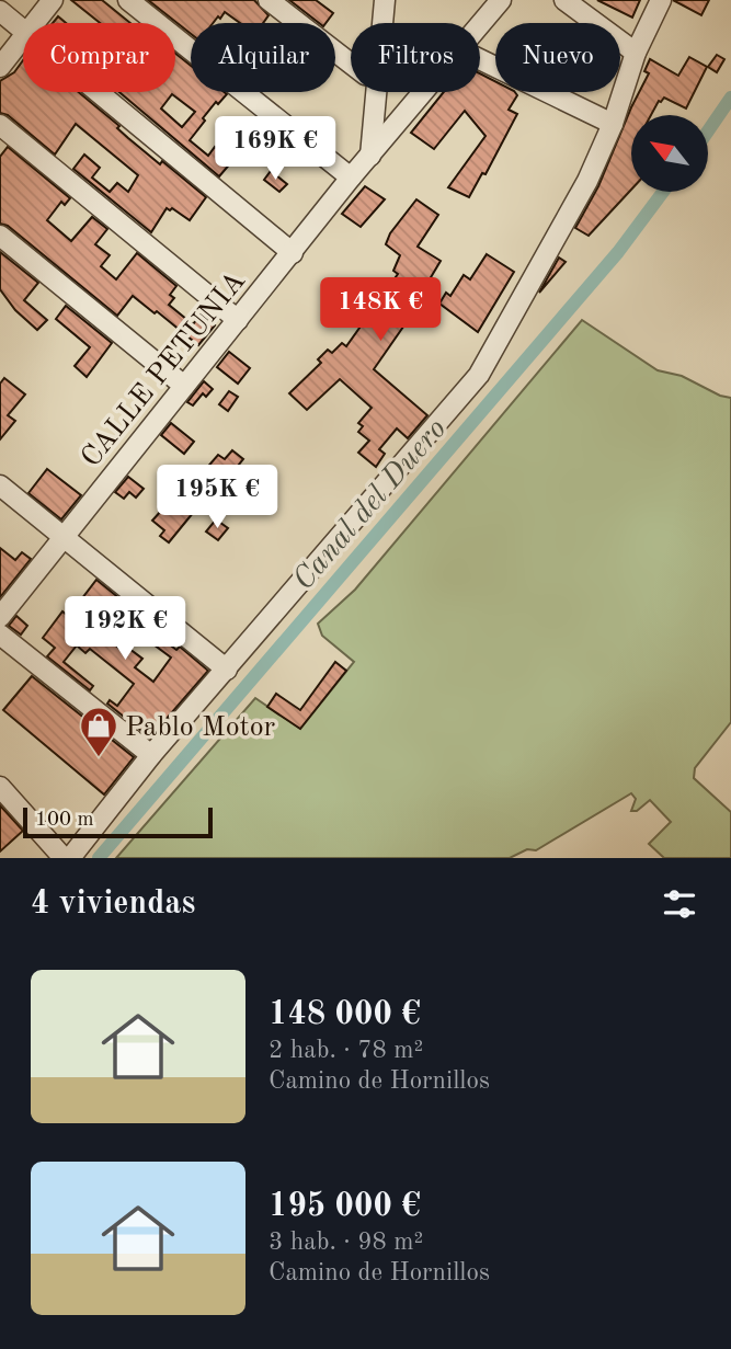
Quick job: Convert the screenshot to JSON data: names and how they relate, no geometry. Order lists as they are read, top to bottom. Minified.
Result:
{"streets":{"street":["CALLE PETUNIA"]},"water":["Canal del Duero"],"places":{"shop":["Pablo Motor"]},"scale_bar":"100 m","north":"top left","page":{"chip":["Comprar","Alquilar","Filtros","Nuevo"],"price":["169K €","148K €","195K €","192K €"],"scale":"100 m","heading":"4 viviendas","list":[{"name":"148 000 €","note":"2 hab. · 78 m² · Camino de Hornillos"},{"name":"195 000 €","note":"3 hab. · 98 m² · Camino de Hornillos"}]}}
